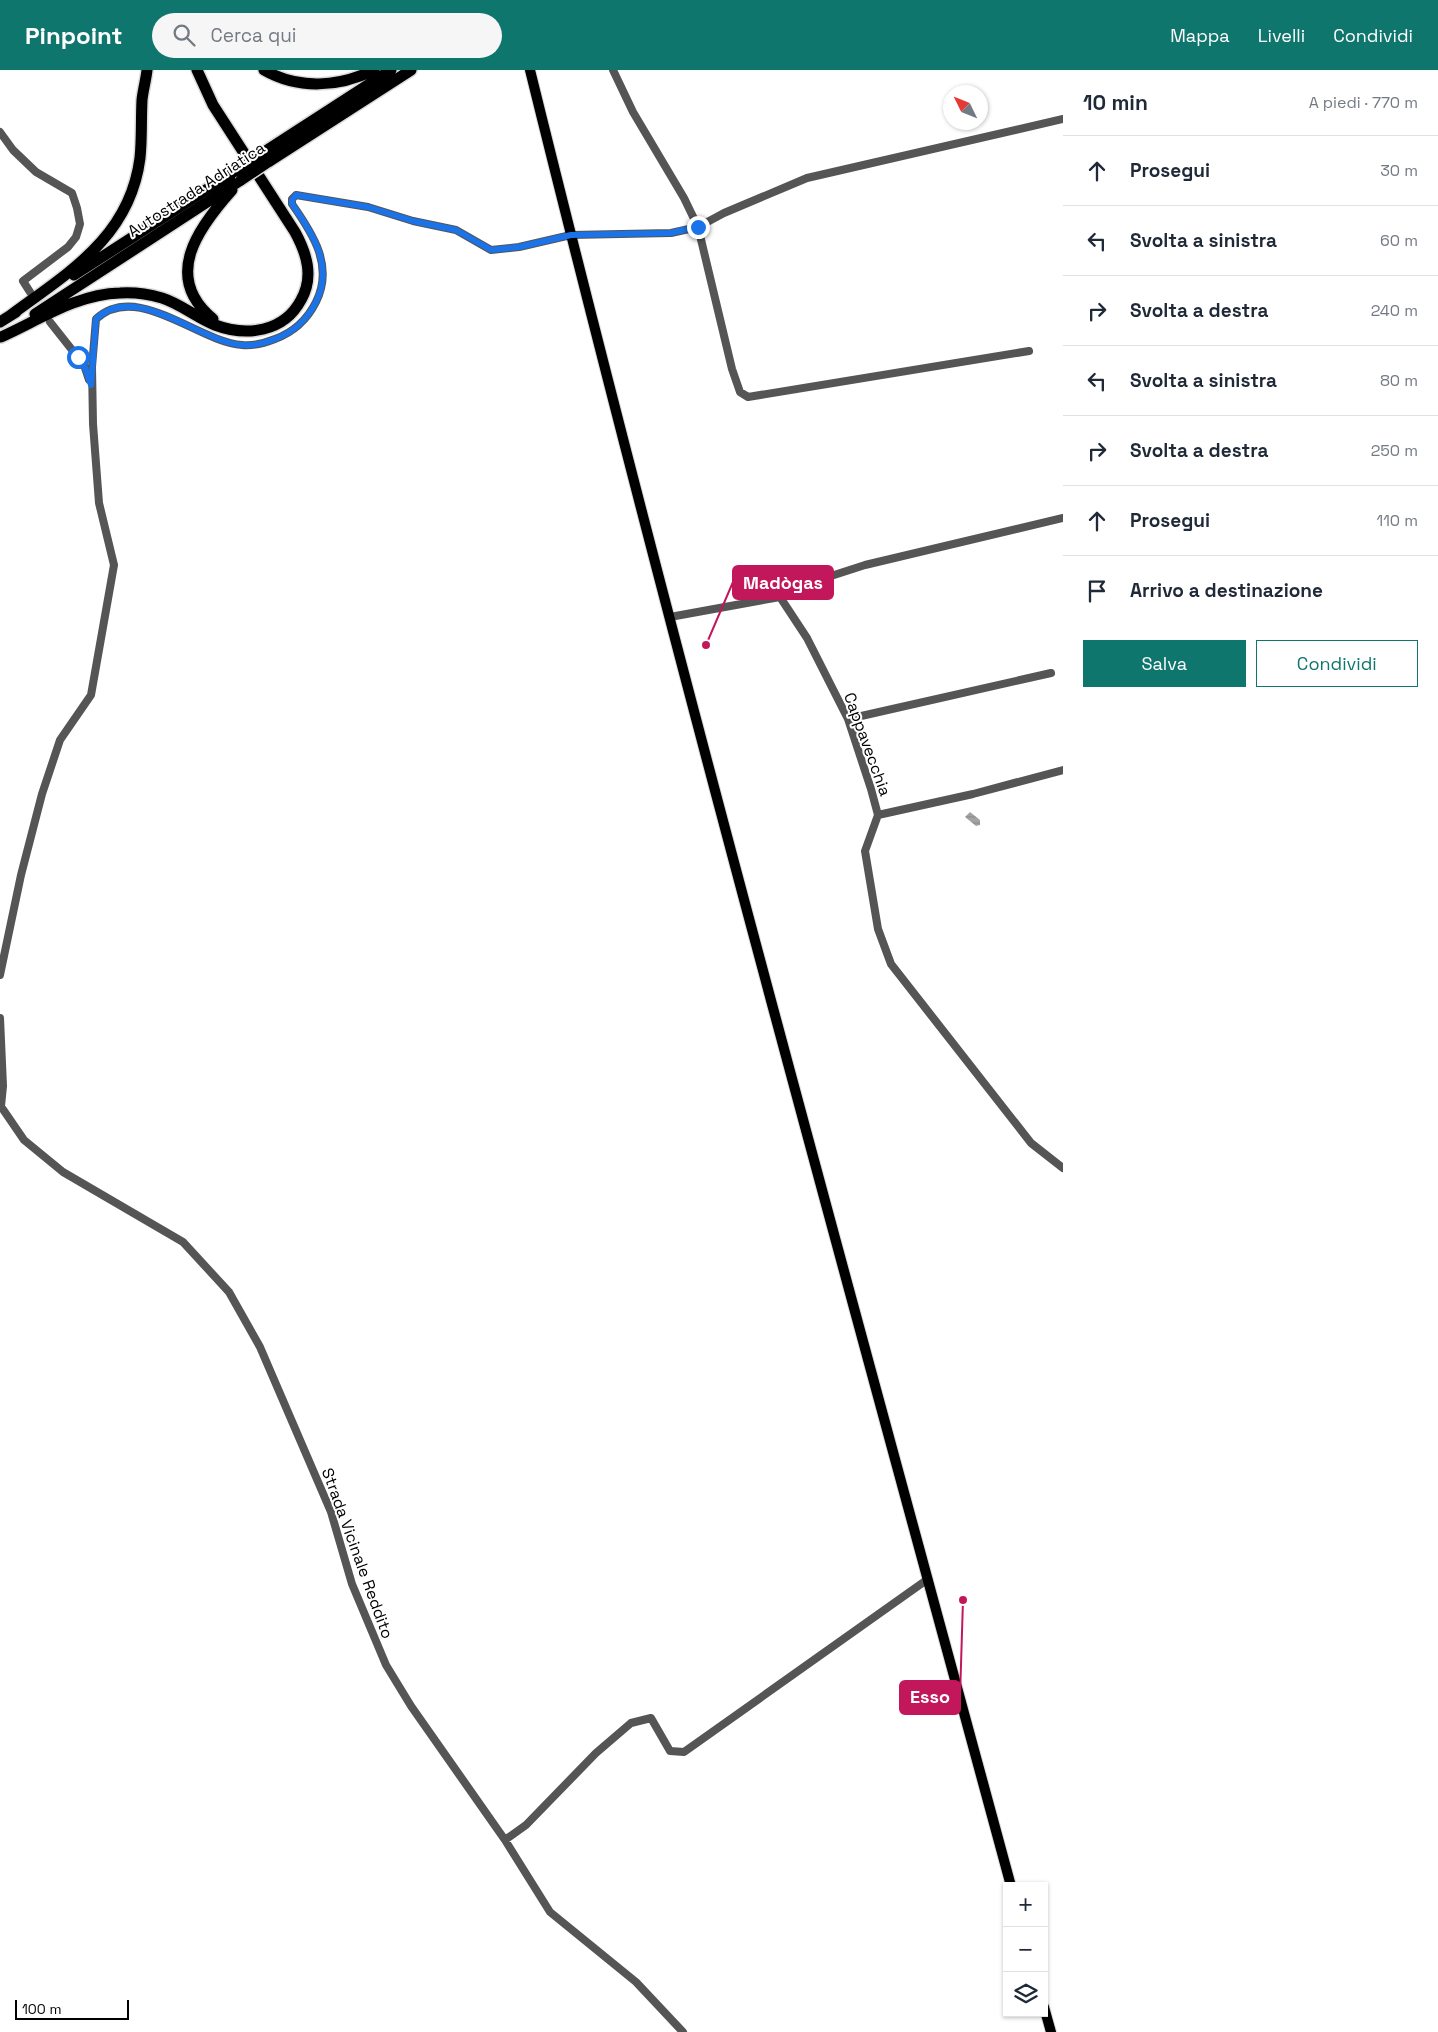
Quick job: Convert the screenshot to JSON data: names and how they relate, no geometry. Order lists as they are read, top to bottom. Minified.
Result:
{"streets":{"highway":["Autostrada Adriatica"],"street":["Cappavecchia","Strada Vicinale Reddito"]},"places":["Madògas","Esso"],"scale_bar":"100 m","north":"top left","page":{"header":"Pinpoint","search":"Cerca qui","nav":["Mappa","Livelli","Condividi"],"heading":["10 min","A piedi · 770 m"],"list":[["Prosegui","30 m"],["Svolta a sinistra","60 m"],["Svolta a destra","240 m"],["Svolta a sinistra","80 m"],["Svolta a destra","250 m"],["Prosegui","110 m"],"Arrivo a destinazione"],"buttons":["Salva","Condividi"],"map_buttons":["+","−"],"scale":"100 m"}}
